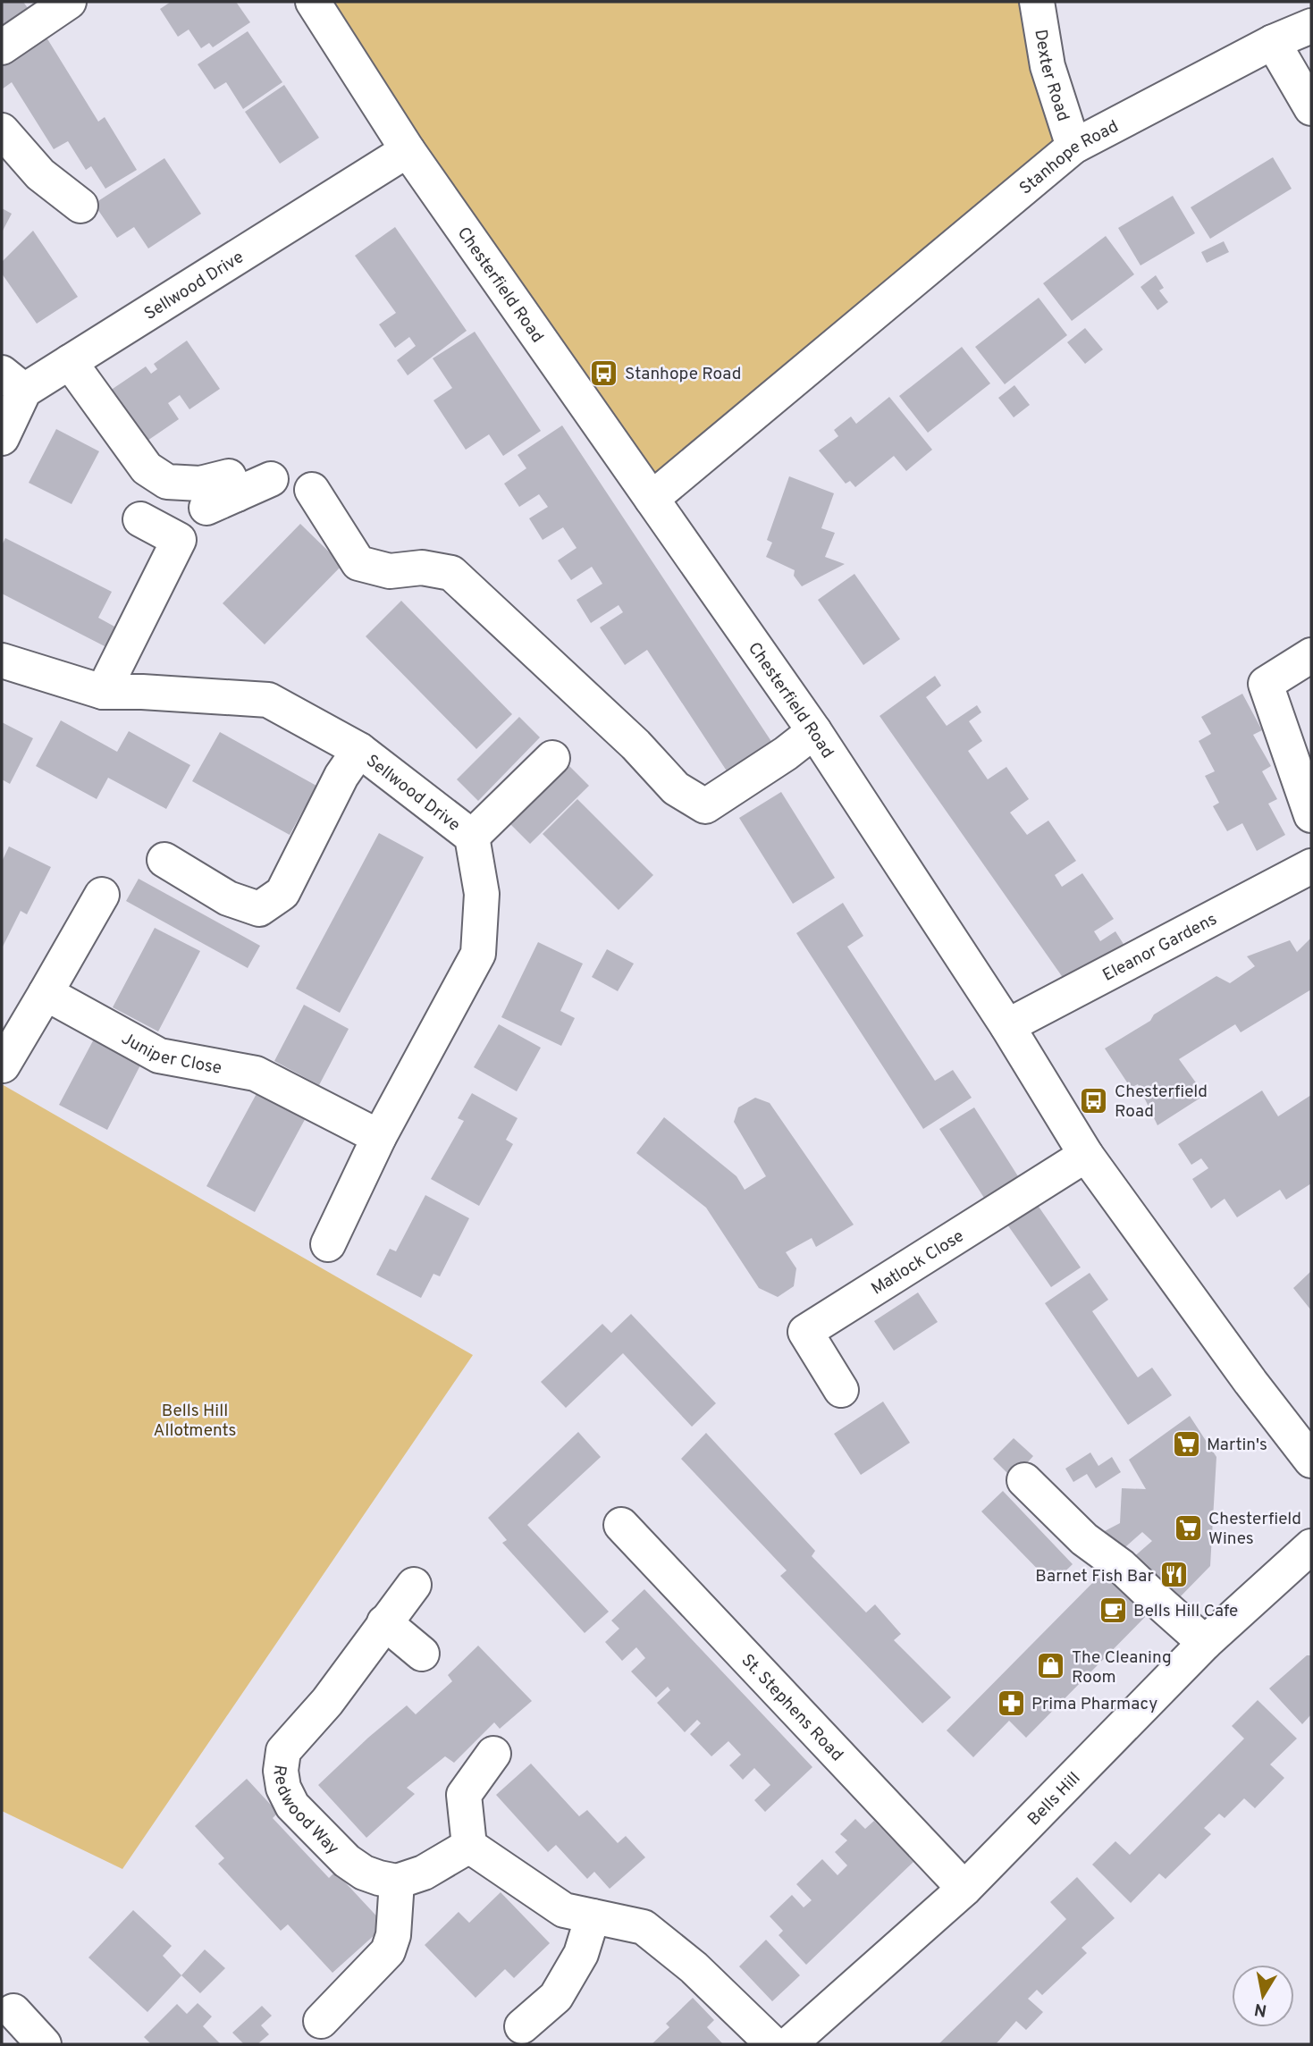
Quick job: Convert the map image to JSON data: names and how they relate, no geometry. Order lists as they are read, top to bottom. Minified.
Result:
{"streets":{"street":["Dexter Road","Stanhope Road","Sellwood Drive","Chesterfield Road","Eleanor Gardens","Juniper Close","Matlock Close","St. Stephens Road","Bells Hill","Redwood Way"]},"crossings":[["Dexter Road","Stanhope Road"],["Stanhope Road","Chesterfield Road"],["Sellwood Drive","Chesterfield Road"],["Sellwood Drive","Juniper Close"],["Chesterfield Road","Eleanor Gardens"],["Chesterfield Road","Matlock Close"],["St. Stephens Road","Bells Hill"]],"parks":["Bells Hill Allotments"],"places":{"bus stop":["Stanhope Road","Chesterfield Road"],"supermarket":["Martin's","Chesterfield Wines"],"restaurant":["Barnet Fish Bar"],"cafe":["Bells Hill Cafe"],"shop":["The Cleaning Room"],"pharmacy":["Prima Pharmacy"]},"north":"bottom"}
